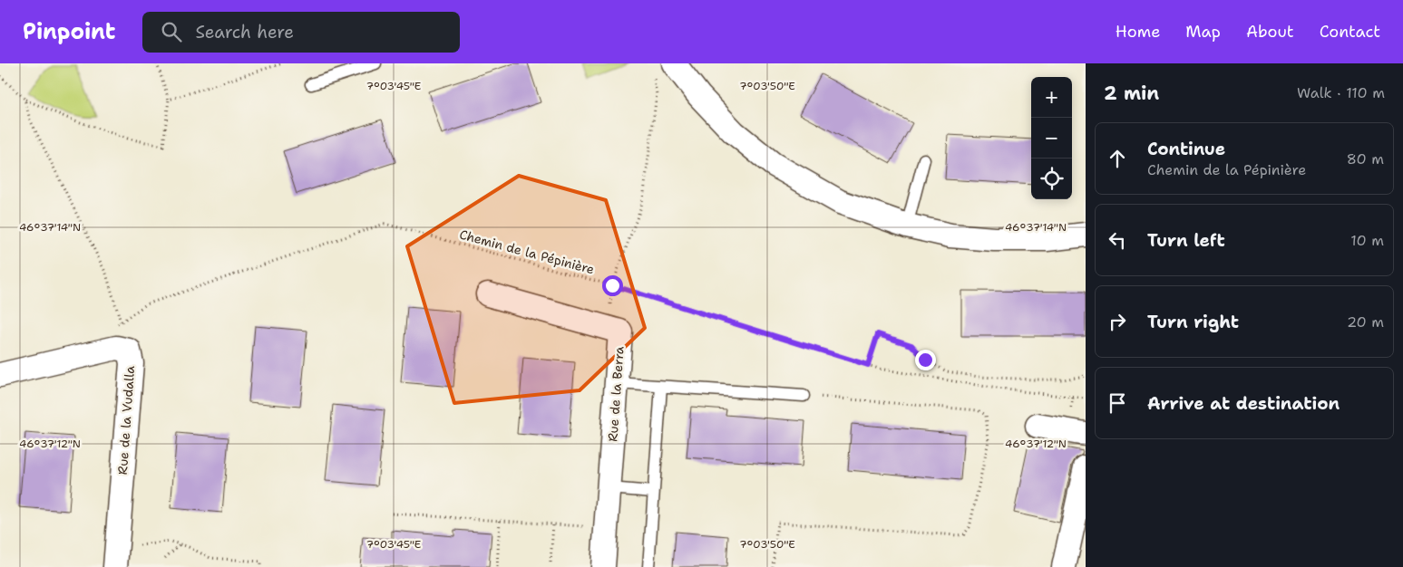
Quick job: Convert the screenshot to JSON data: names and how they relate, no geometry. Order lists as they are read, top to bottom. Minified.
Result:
{"streets":{"street":["Rue de la Berra","Rue de la Vudalla"],"path":["Chemin de la Pépinière"]},"page":{"header":"Pinpoint","search":"Search here","nav":["Home","Map","About","Contact"],"heading":["2 min","Walk · 110 m"],"map_buttons":["+","−"],"list":[["Continue","Chemin de la Pépinière","80 m"],["Turn left","10 m"],["Turn right","20 m"],"Arrive at destination"]},"coordinates":["7°03'45\"E","7°03'50\"E","46°37'14\"N","46°37'12\"N"]}
